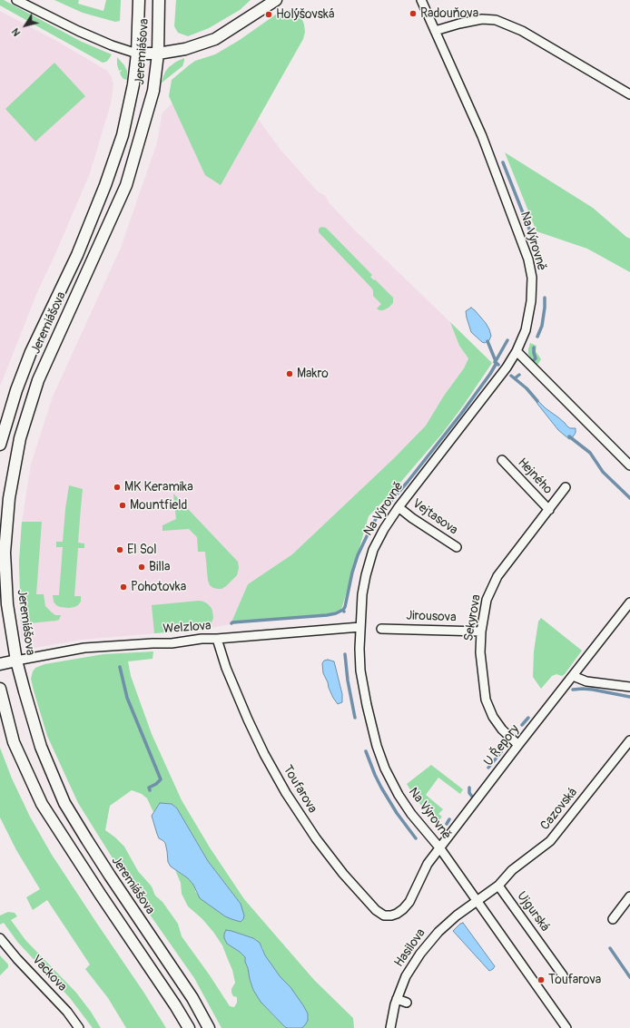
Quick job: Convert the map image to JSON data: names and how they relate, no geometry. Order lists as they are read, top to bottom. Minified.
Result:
{"streets":{"main road":["Jeremiášova"],"street":["Na Výrovně","Hejného","Vejtasova","Jirousova","Sekyrova","Welzlova","U Řepory","Toufarova","Cazovská","Ujgurská","Hasilova","Vackova"]},"crossings":[["Jeremiášova","Welzlova"],["Na Výrovně","Vejtasova"],["Na Výrovně","Welzlova"],["Na Výrovně","U Řepory"],["Na Výrovně","Hasilova"],["Hejného","Sekyrova"],["Jirousova","Sekyrova"],["Sekyrova","U Řepory"],["Welzlova","Toufarova"],["U Řepory","Toufarova"],["Cazovská","Ujgurská"]],"places":["Radouňova","Holýšovská","Makro","MK Keramika","Mountfield","El Sol","Billa","Pohotovka","Toufarova"],"north":"bottom left"}
